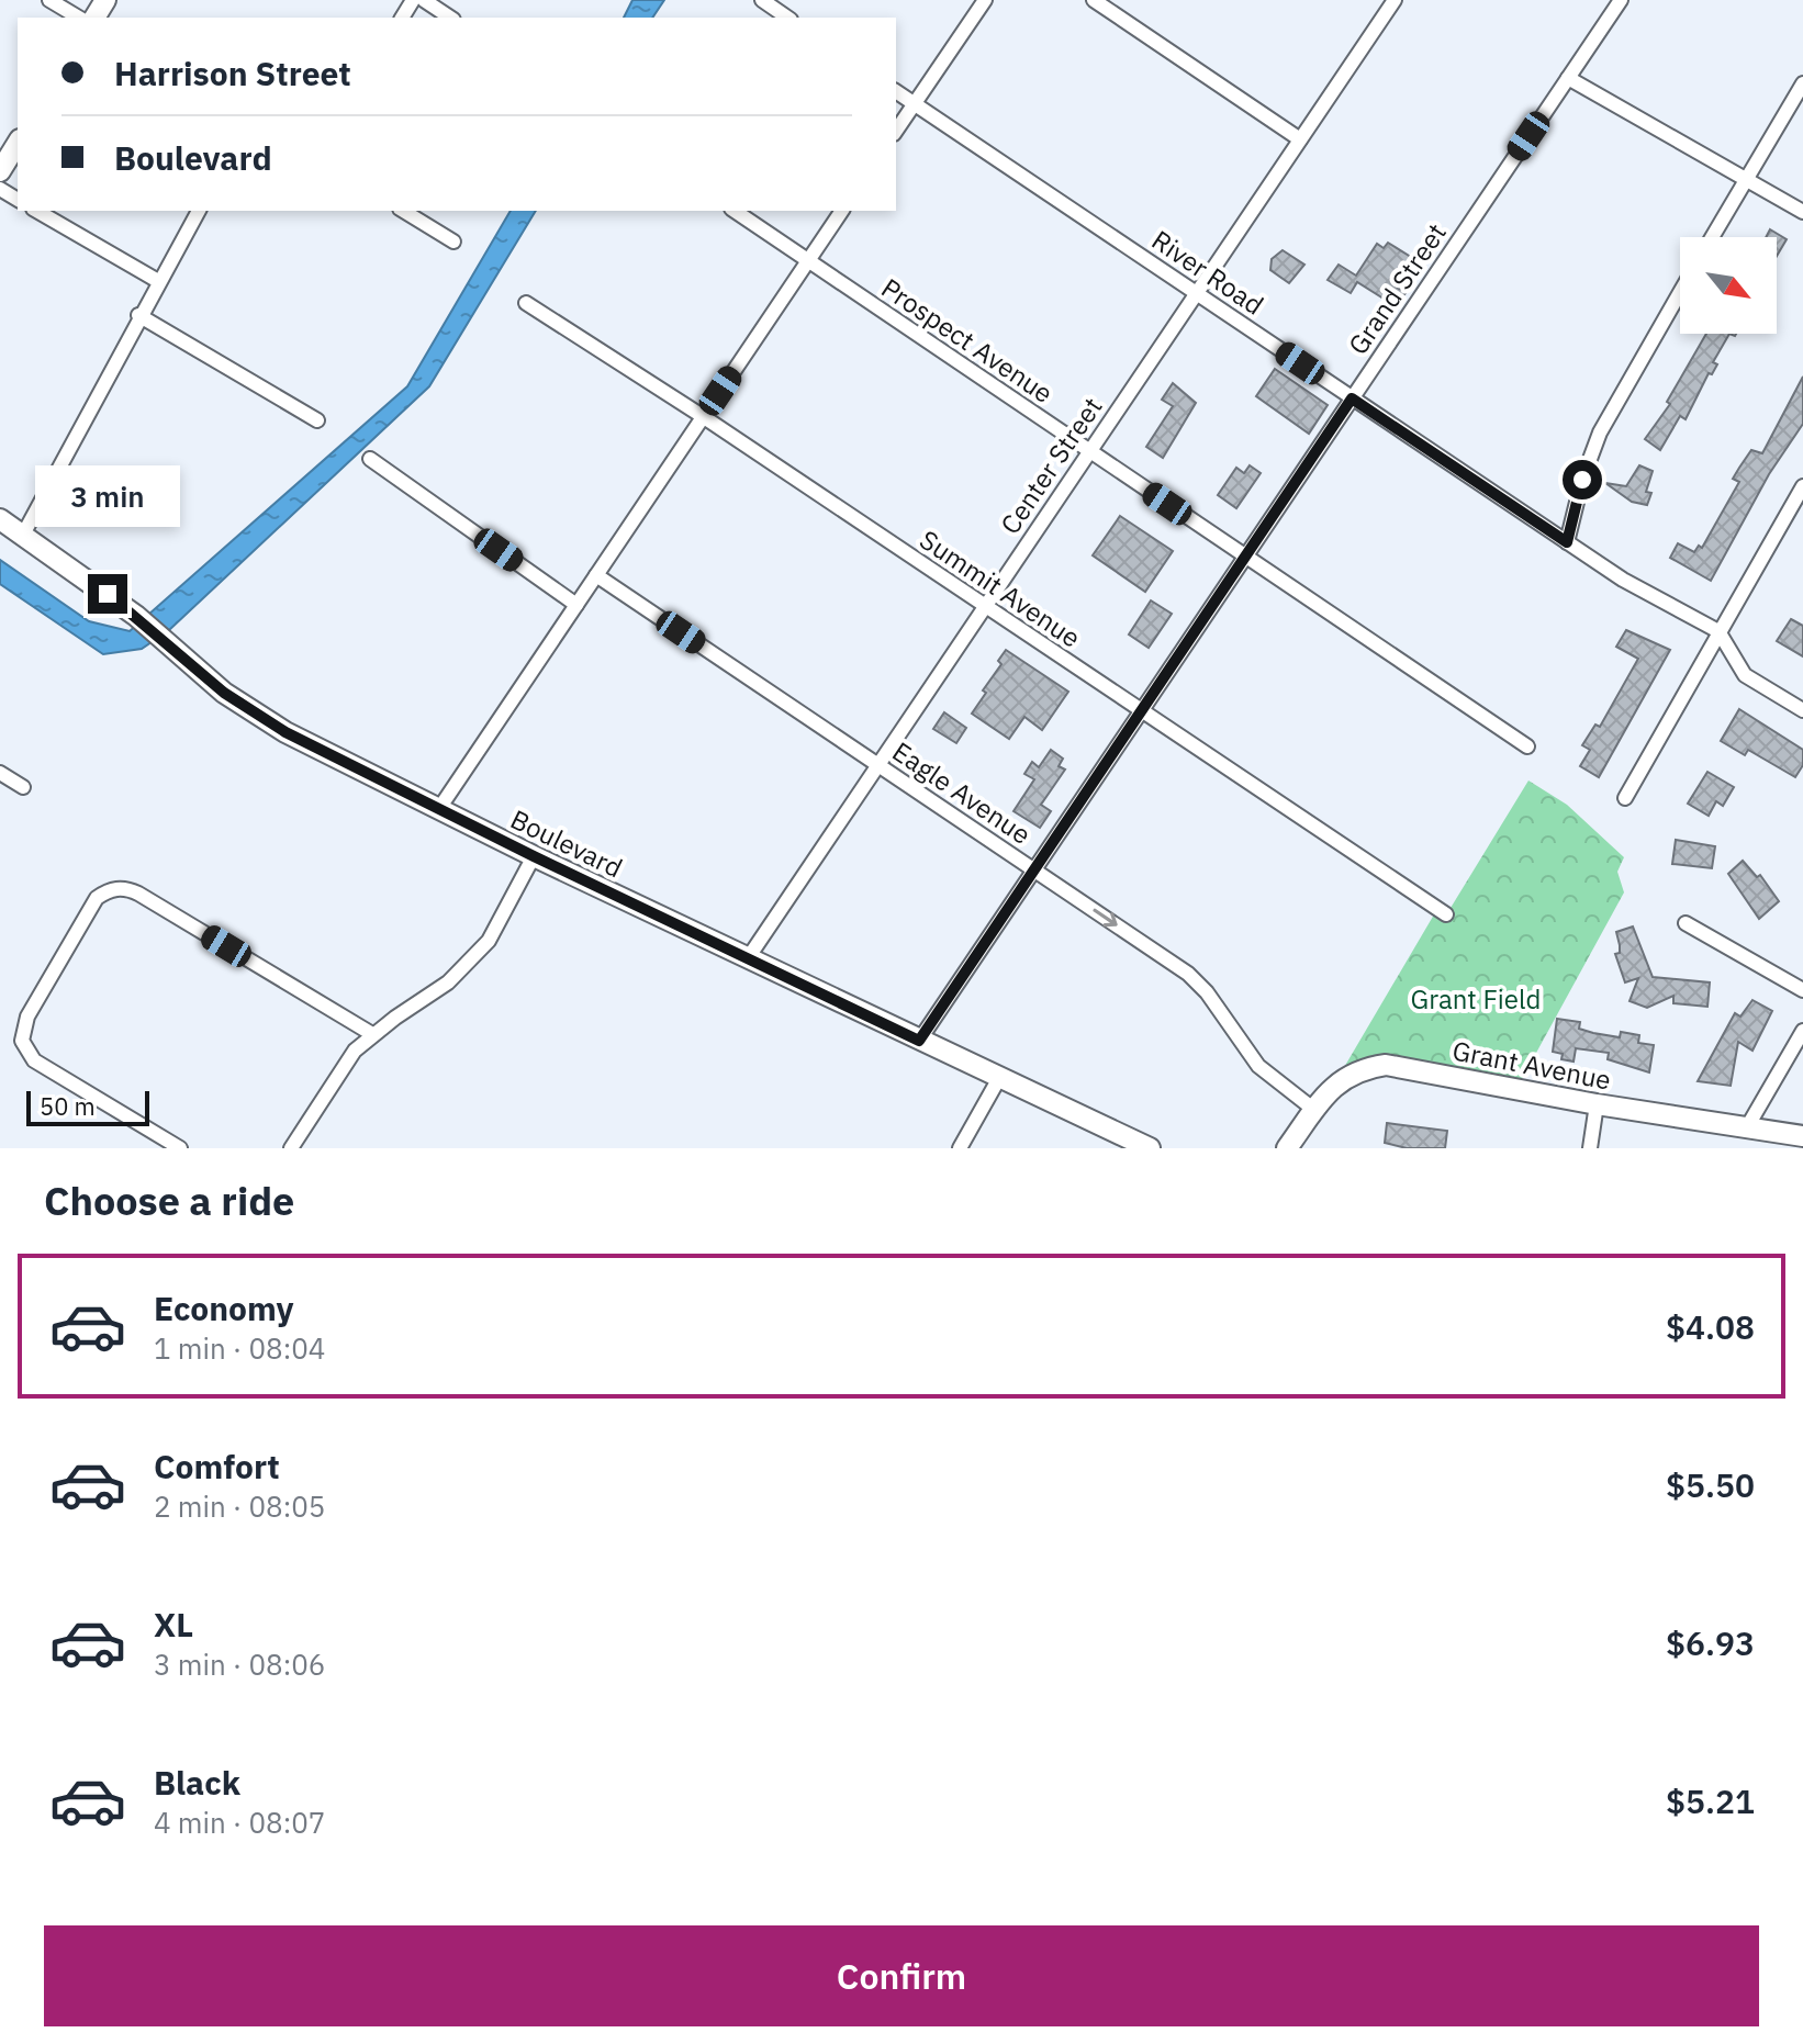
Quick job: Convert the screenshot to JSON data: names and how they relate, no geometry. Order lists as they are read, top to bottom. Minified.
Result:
{"streets":{"street":["River Road","Grand Street","Prospect Avenue","Center Street","Summit Avenue","Eagle Avenue","Boulevard","Grant Avenue"]},"crossings":[["River Road","Grand Street"],["River Road","Center Street"],["Grand Street","Prospect Avenue"],["Grand Street","Summit Avenue"],["Grand Street","Eagle Avenue"],["Grand Street","Boulevard"],["Prospect Avenue","Center Street"],["Center Street","Summit Avenue"],["Center Street","Eagle Avenue"],["Center Street","Boulevard"],["Eagle Avenue","Grant Avenue"]],"one_way":["Eagle Avenue"],"parks":["Grant Field"],"scale_bar":"50 m","north":"bottom right","page":{"banner":["Harrison Street","Boulevard"],"bubble":"3 min","scale":"50 m","heading":"Choose a ride","list":[{"name":"Economy","note":"1 min · 08:04","value":"$4.08"},{"name":"Comfort","note":"2 min · 08:05","value":"$5.50"},{"name":"XL","note":"3 min · 08:06","value":"$6.93"},{"name":"Black","note":"4 min · 08:07","value":"$5.21"}],"buttons":"Confirm"}}
